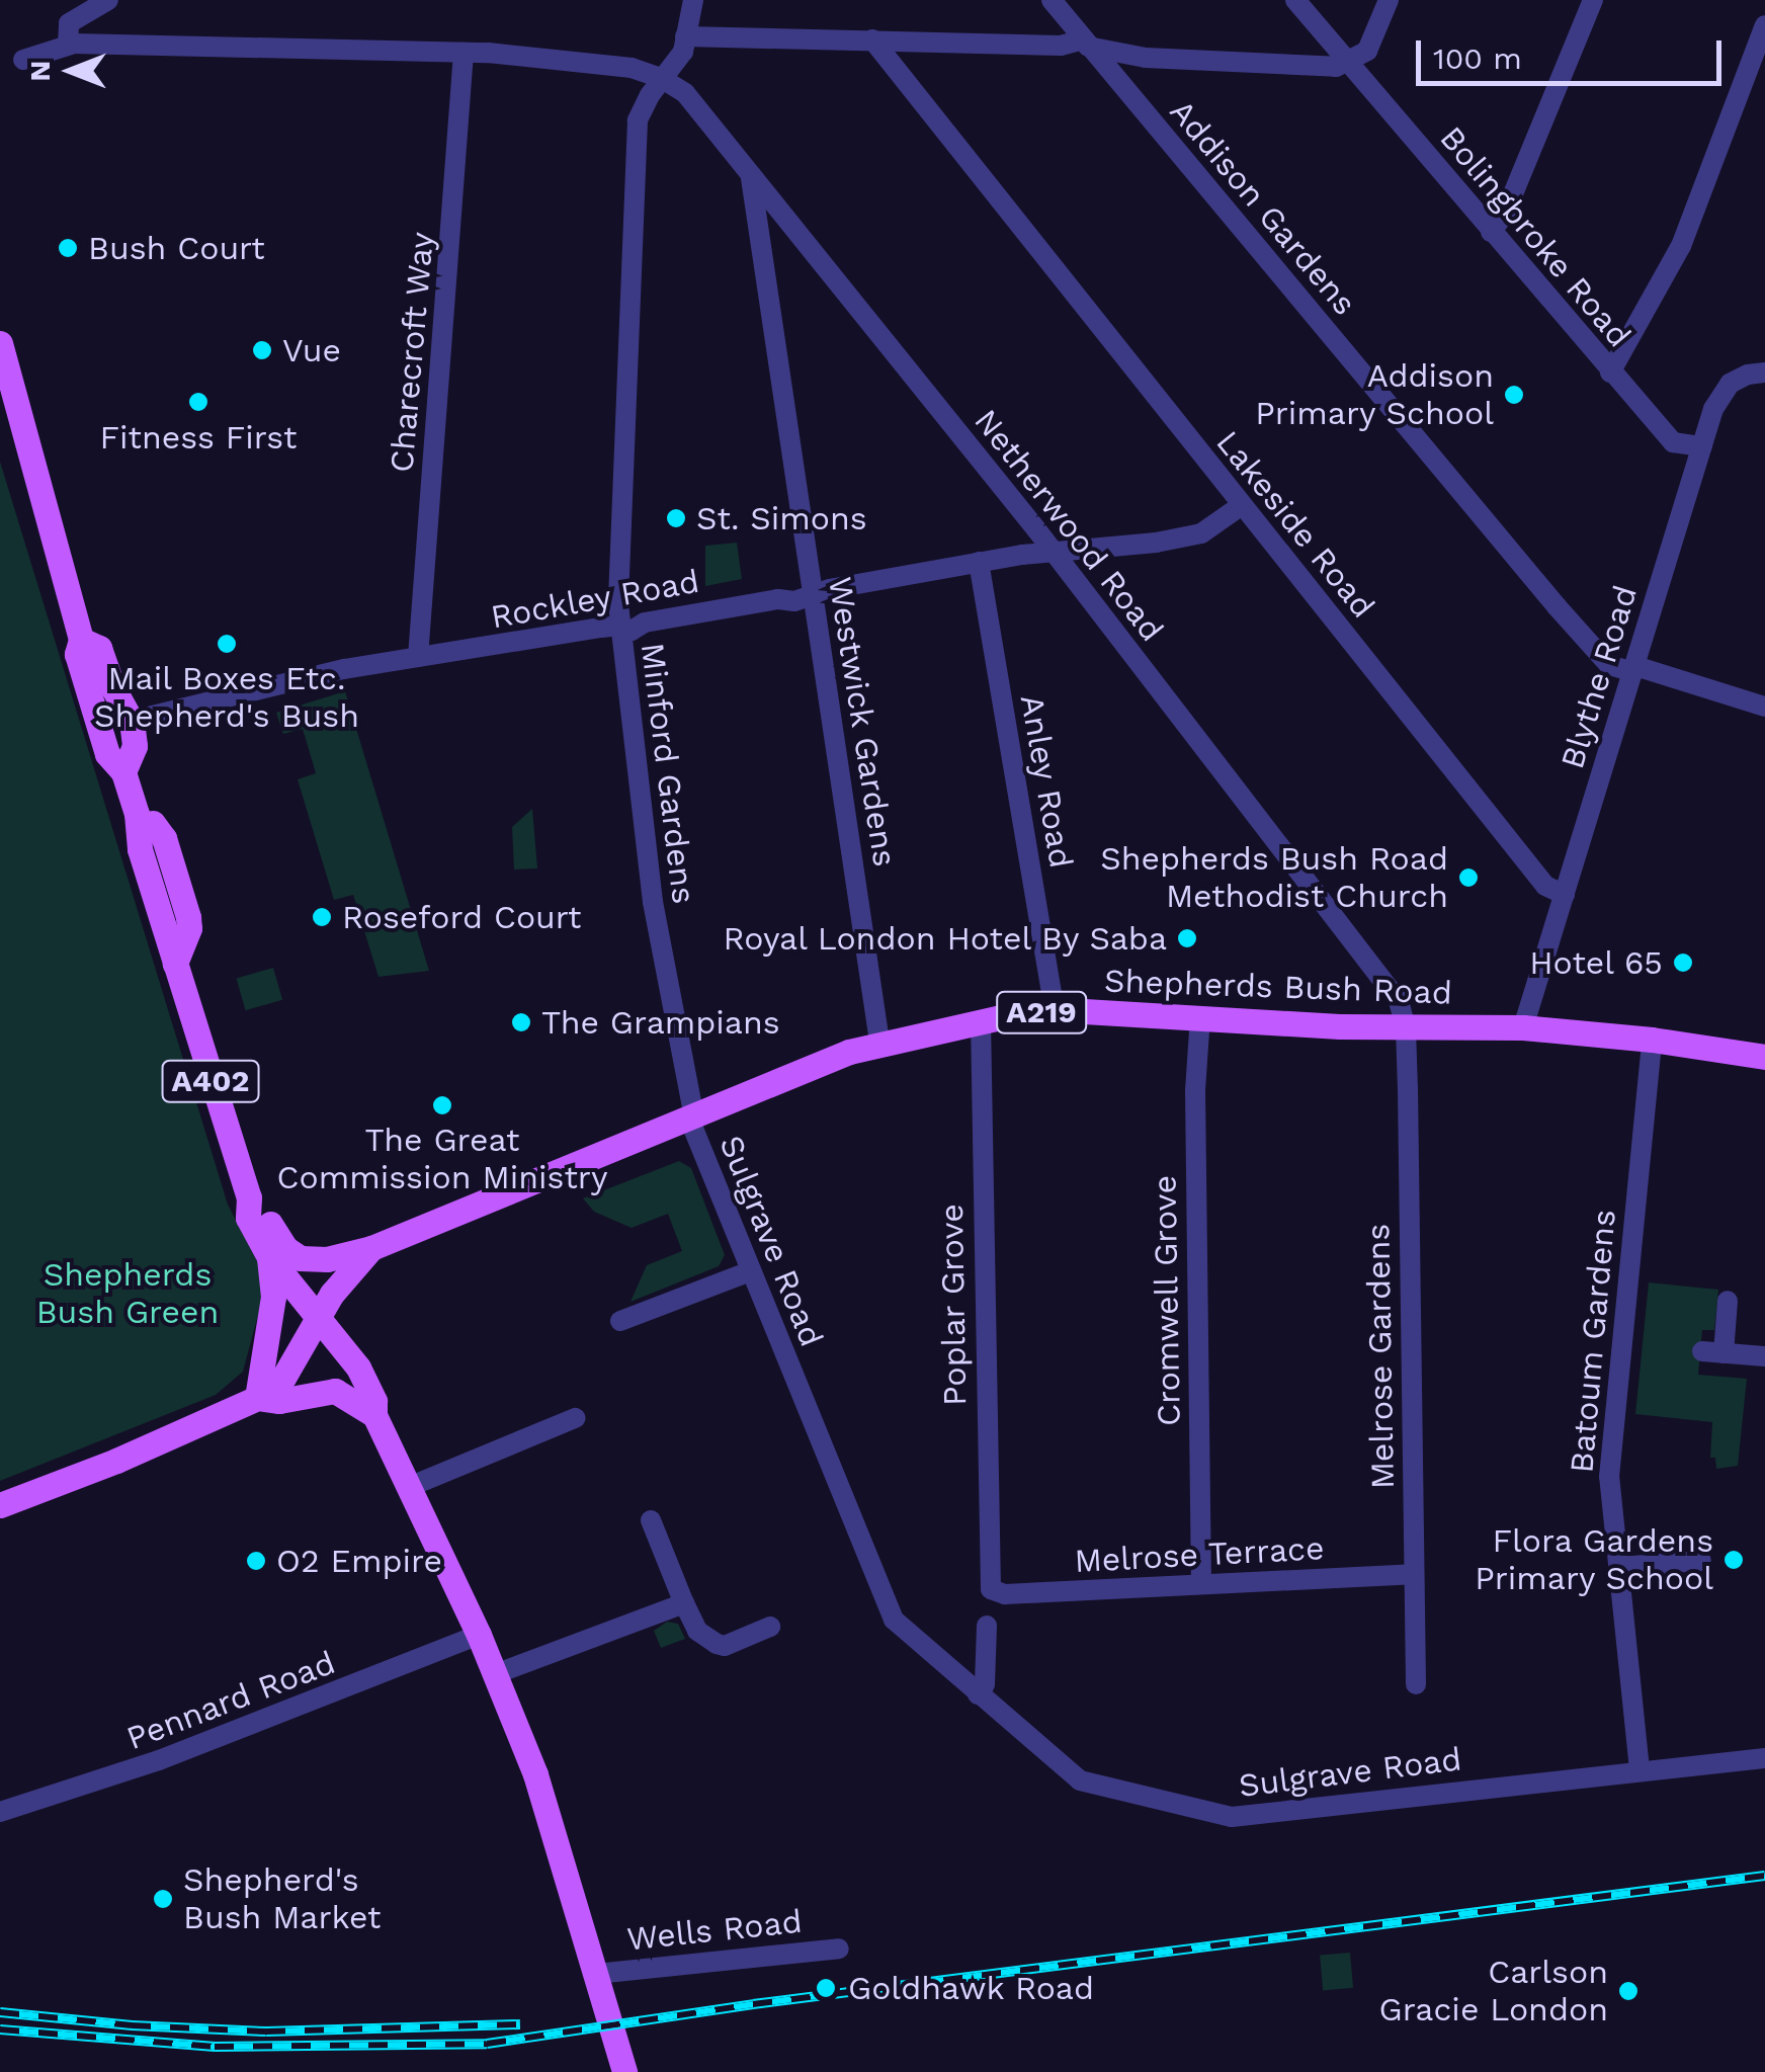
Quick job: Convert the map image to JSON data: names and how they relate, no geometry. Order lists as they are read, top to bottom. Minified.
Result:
{"streets":{"main road":["Shepherds Bush Road","A219","A402"],"street":["Addison Gardens","Bolingbroke Road","Charecroft Way","Lakeside Road","Netherwood Road","Rockley Road","Blythe Road","Westwick Gardens","Minford Gardens","Anley Road","Sulgrave Road","Cromwell Grove","Poplar Grove","Batoum Gardens","Melrose Gardens","Melrose Terrace","Pennard Road","Wells Road"]},"crossings":[["Addison Gardens","Blythe Road"],["Bolingbroke Road","Blythe Road"],["Charecroft Way","Rockley Road"],["Lakeside Road","Rockley Road"],["Lakeside Road","Blythe Road"],["Netherwood Road","Rockley Road"],["Netherwood Road","Westwick Gardens"],["Netherwood Road","Minford Gardens"],["Netherwood Road","Shepherds Bush Road"],["Netherwood Road","Melrose Gardens"],["Rockley Road","Westwick Gardens"],["Rockley Road","Minford Gardens"],["Rockley Road","Anley Road"],["Blythe Road","Shepherds Bush Road"],["Westwick Gardens","Shepherds Bush Road"],["Minford Gardens","Shepherds Bush Road"],["Minford Gardens","Sulgrave Road"],["Anley Road","Shepherds Bush Road"],["Shepherds Bush Road","A219"],["Shepherds Bush Road","Sulgrave Road"],["Shepherds Bush Road","Cromwell Grove"],["Shepherds Bush Road","Poplar Grove"],["Shepherds Bush Road","Batoum Gardens"],["Shepherds Bush Road","Melrose Gardens"],["A219","A402"],["A402","Pennard Road"],["A402","Wells Road"],["Sulgrave Road","Batoum Gardens"],["Cromwell Grove","Melrose Terrace"],["Poplar Grove","Melrose Terrace"],["Melrose Gardens","Melrose Terrace"]],"parks":["Shepherds Bush Green"],"places":["Bush Court","Vue","Addison Primary School","Fitness First","St. Simons","Mail Boxes Etc. Shepherd's Bush","Shepherds Bush Road Methodist Church","Roseford Court","Royal London Hotel By Saba","Hotel 65","The Grampians","The Great Commission Ministry","Flora Gardens Primary School","O2 Empire","Shepherd's Bush Market","Goldhawk Road","Carlson Gracie London"],"scale_bar":"100 m","north":"left"}
